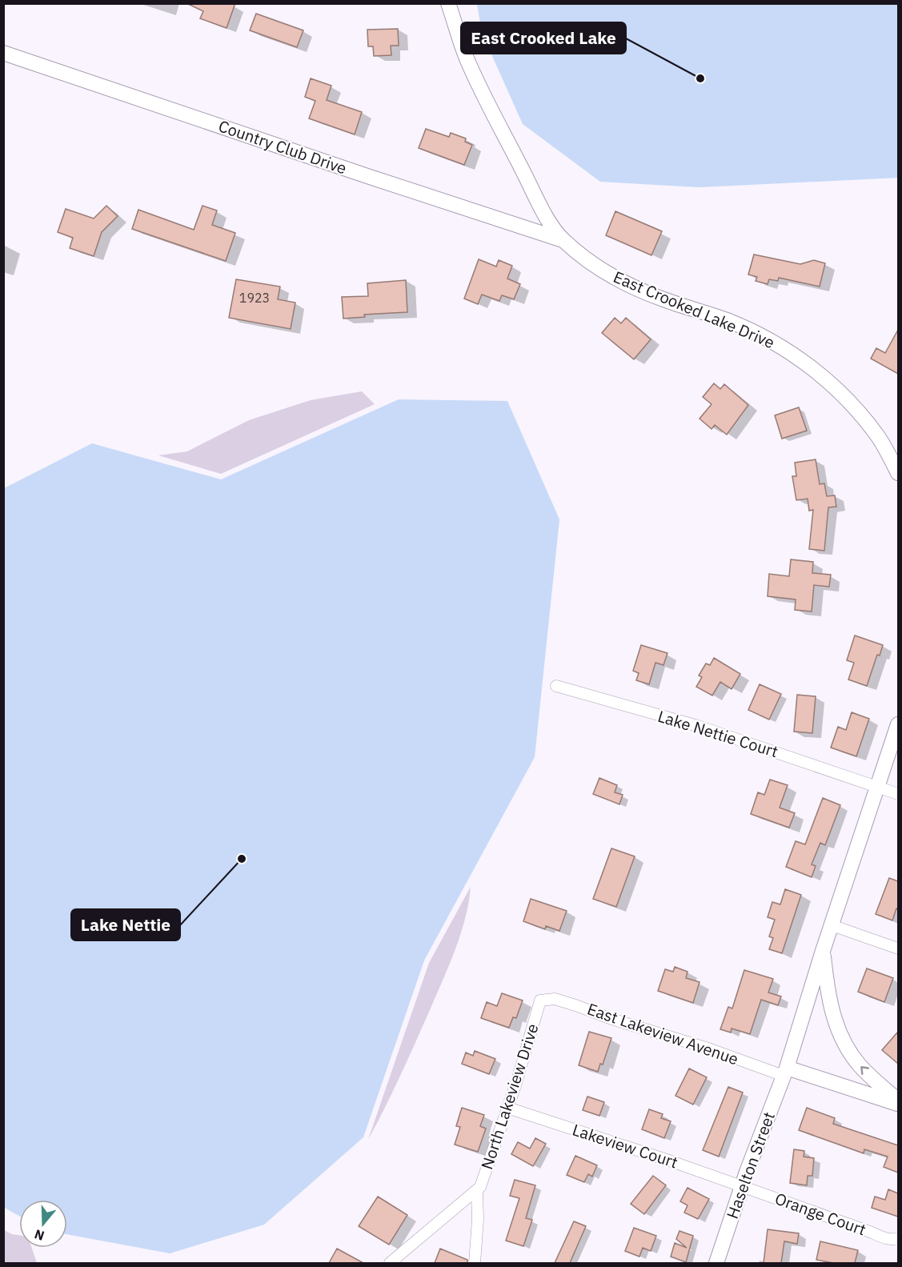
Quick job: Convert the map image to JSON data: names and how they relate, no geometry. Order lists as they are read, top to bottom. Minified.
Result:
{"streets":{"street":["Country Club Drive","East Crooked Lake Drive","Lake Nettie Court","East Lakeview Avenue","North Lakeview Drive","Lakeview Court","Haselton Street","Orange Court"]},"crossings":[["Country Club Drive","East Crooked Lake Drive"],["East Lakeview Avenue","North Lakeview Drive"],["East Lakeview Avenue","Haselton Street"],["North Lakeview Drive","Lakeview Court"],["Lakeview Court","Haselton Street"],["Lakeview Court","Orange Court"],["Haselton Street","Orange Court"]],"places":["East Crooked Lake","Lake Nettie"],"house_numbers":["1923"],"north":"bottom"}
